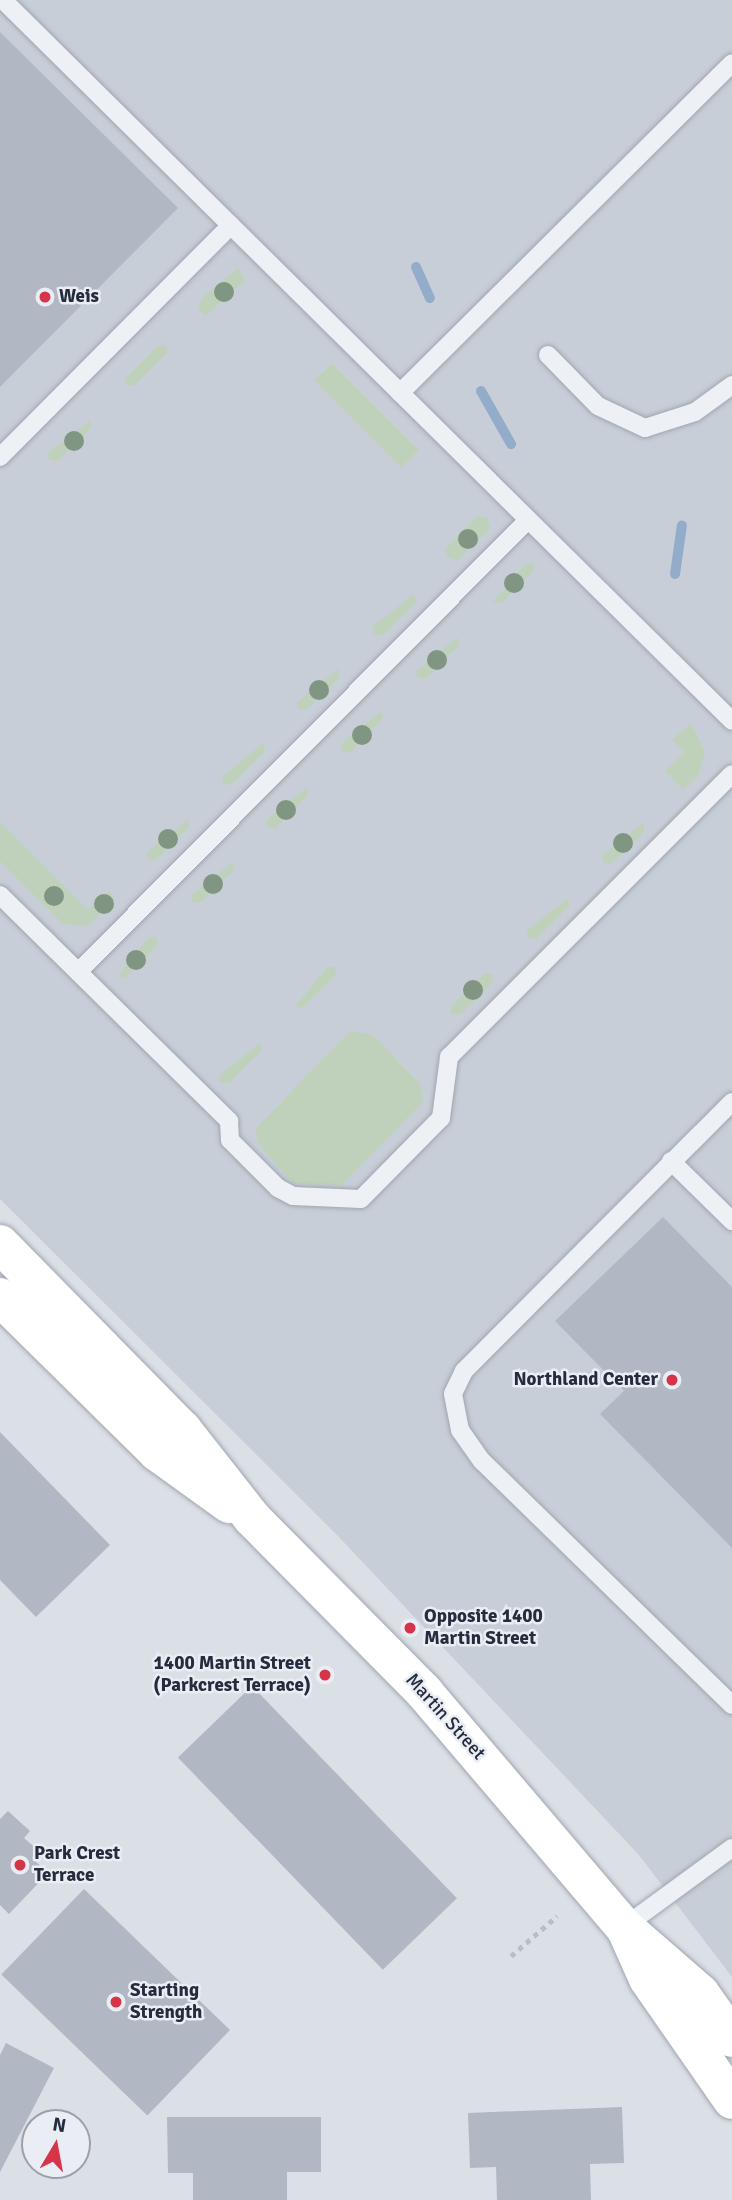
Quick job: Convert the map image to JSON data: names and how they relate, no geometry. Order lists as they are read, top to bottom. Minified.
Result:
{"streets":{"street":["Martin Street"]},"places":["Weis","Northland Center","Opposite 1400 Martin Street","1400 Martin Street (Parkcrest Terrace)","Park Crest Terrace","Starting Strength"],"north":"top"}
